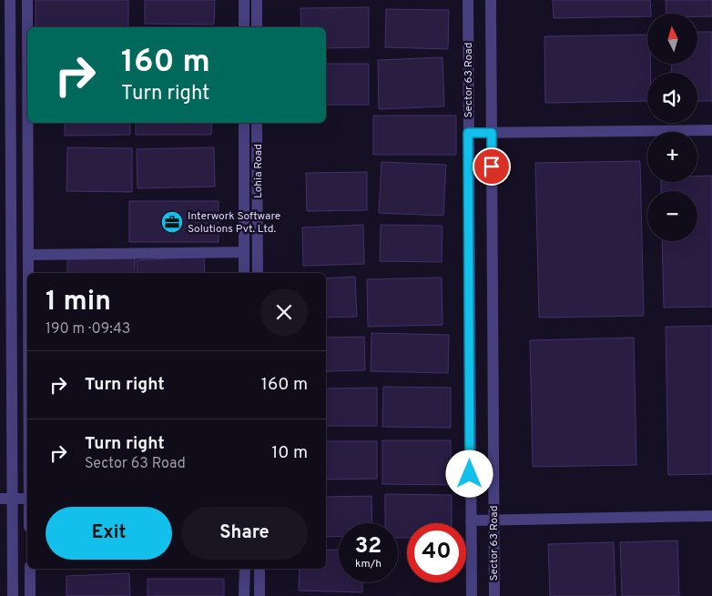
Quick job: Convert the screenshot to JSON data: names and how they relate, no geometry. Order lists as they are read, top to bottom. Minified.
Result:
{"streets":{"street":["Sector 63 Road","Lohia Road"]},"places":{"office":["Interwork Software Solutions Pvt. Ltd."]},"north":"top","page":{"map_buttons":["+","−"],"turn":["160 m","Turn right"],"heading":["1 min","190 m · 09:43"],"list":[{"name":"Turn right","value":"160 m"},{"name":"Turn right","note":"Sector 63 Road","value":"10 m"}],"buttons":["Exit","Share"],"speed":"32 km/h","limit":"40"}}
